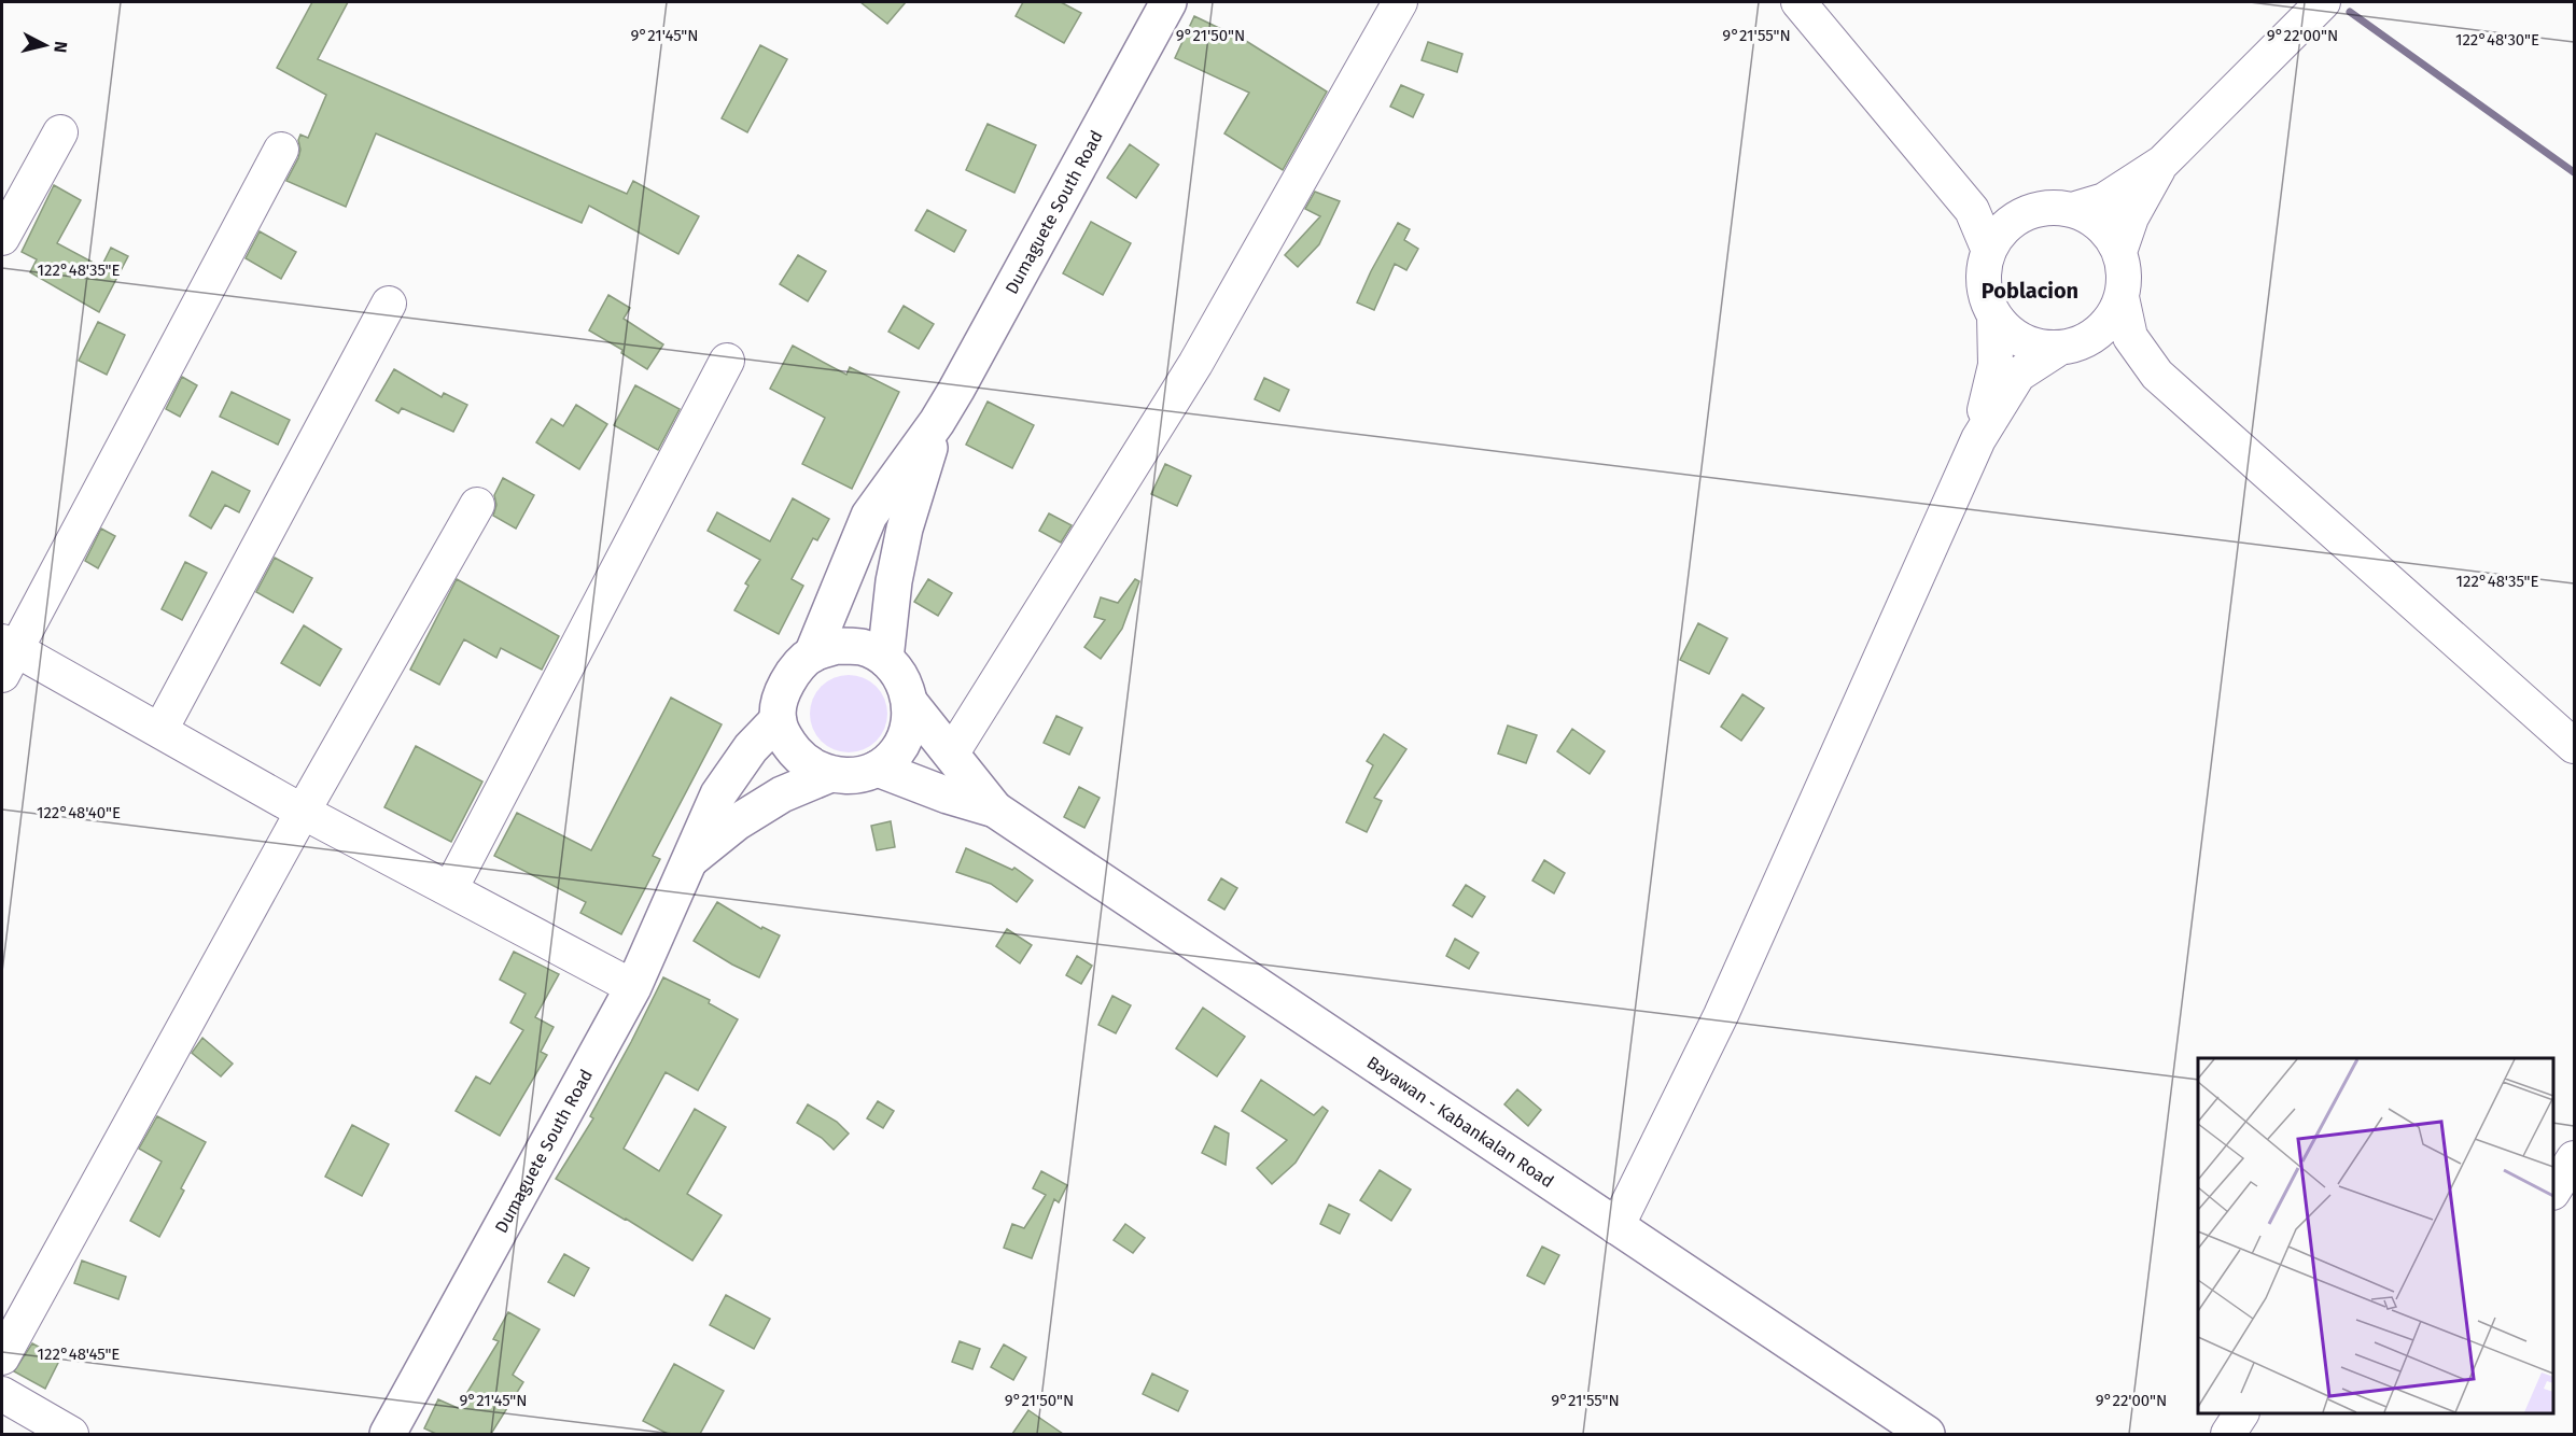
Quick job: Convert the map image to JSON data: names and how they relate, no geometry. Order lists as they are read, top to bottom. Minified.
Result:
{"streets":{"main road":["Dumaguete South Road","Bayawan - Kabankalan Road"]},"crossings":[["Dumaguete South Road","Bayawan - Kabankalan Road"]],"districts":["Poblacion"],"north":"right","coordinates":["9°21'45\"N","9°21'50\"N","9°21'55\"N","9°22'00\"N","122°48'30\"E","122°48'35\"E","122°48'40\"E","122°48'45\"E"]}
